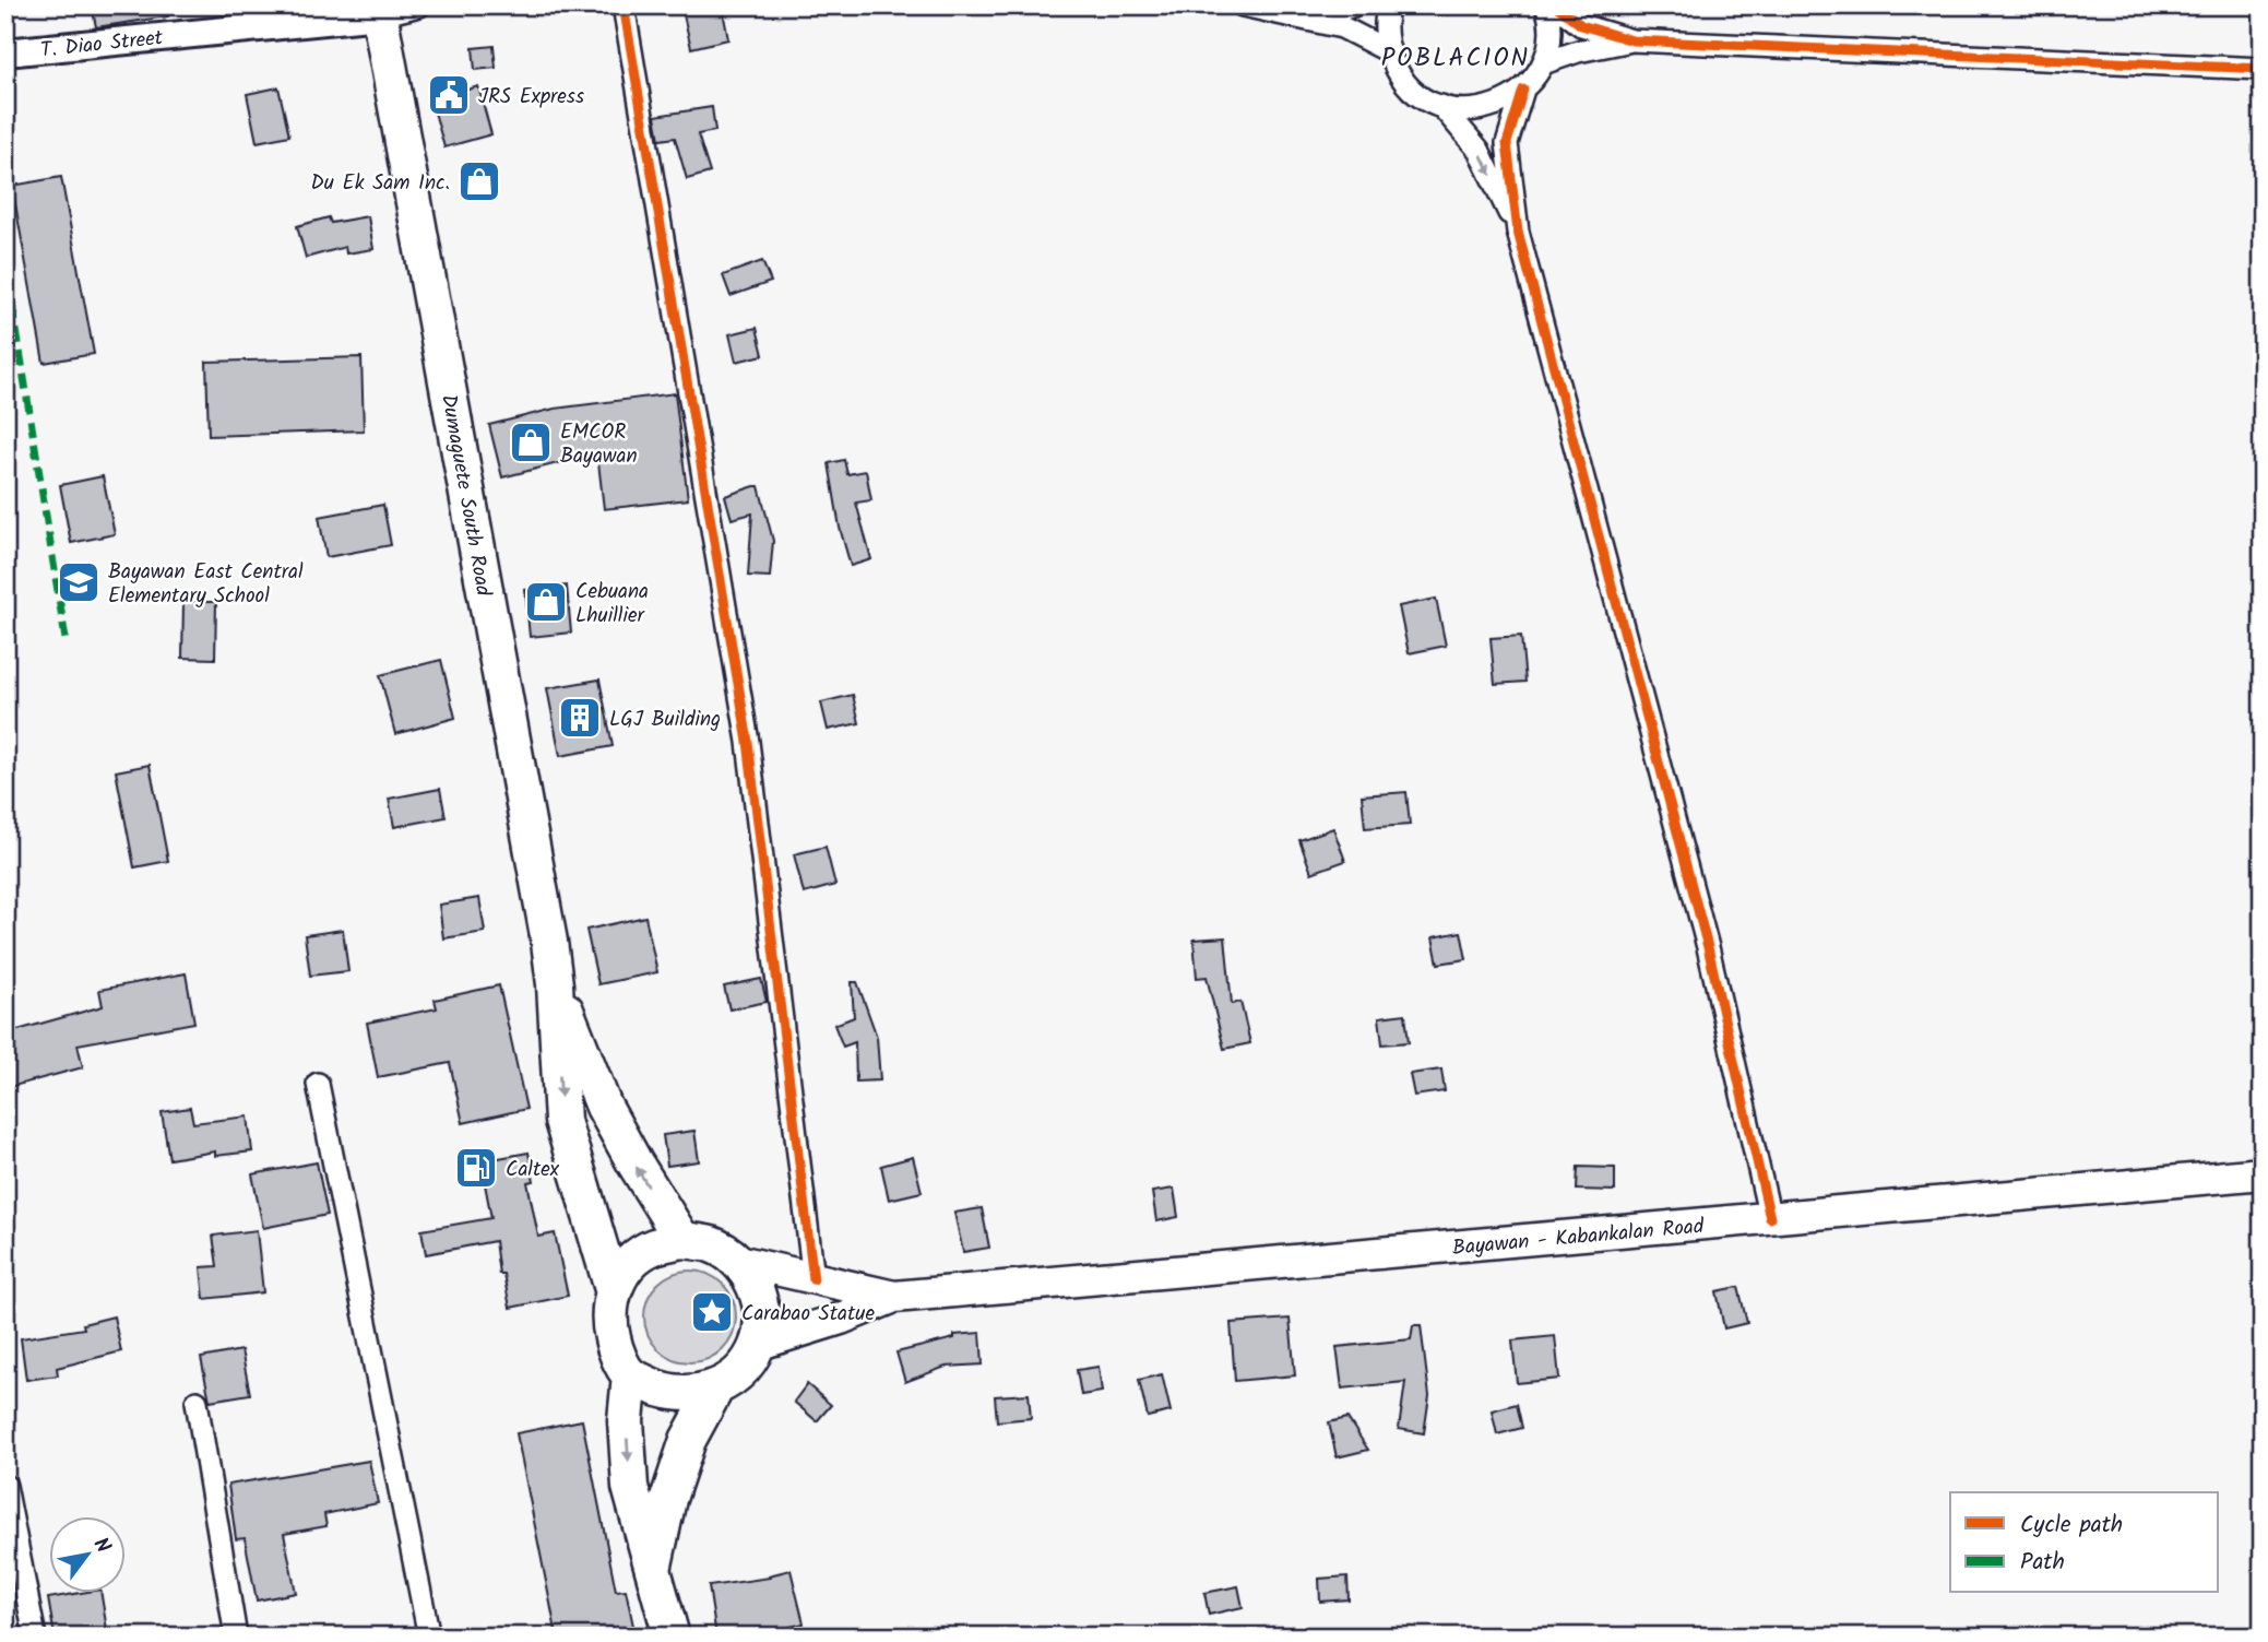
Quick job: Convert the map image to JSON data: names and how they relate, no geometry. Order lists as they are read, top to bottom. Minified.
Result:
{"streets":{"highway":["Dumaguete South Road"],"main road":["Bayawan - Kabankalan Road"],"street":["T. Diao Street"]},"crossings":[["T. Diao Street","Dumaguete South Road"],["Dumaguete South Road","Bayawan - Kabankalan Road"]],"districts":["POBLACION"],"places":{"public building":["JRS Express"],"shop":["Du Ek Sam Inc.","EMCOR Bayawan","Cebuana Lhuillier"],"school or university":["Bayawan East Central Elementary School"],"building":["LGJ Building"],"fuel station":["Caltex"],"place":["Carabao Statue"]},"legend":["Cycle path","Path"],"north":"top right"}
